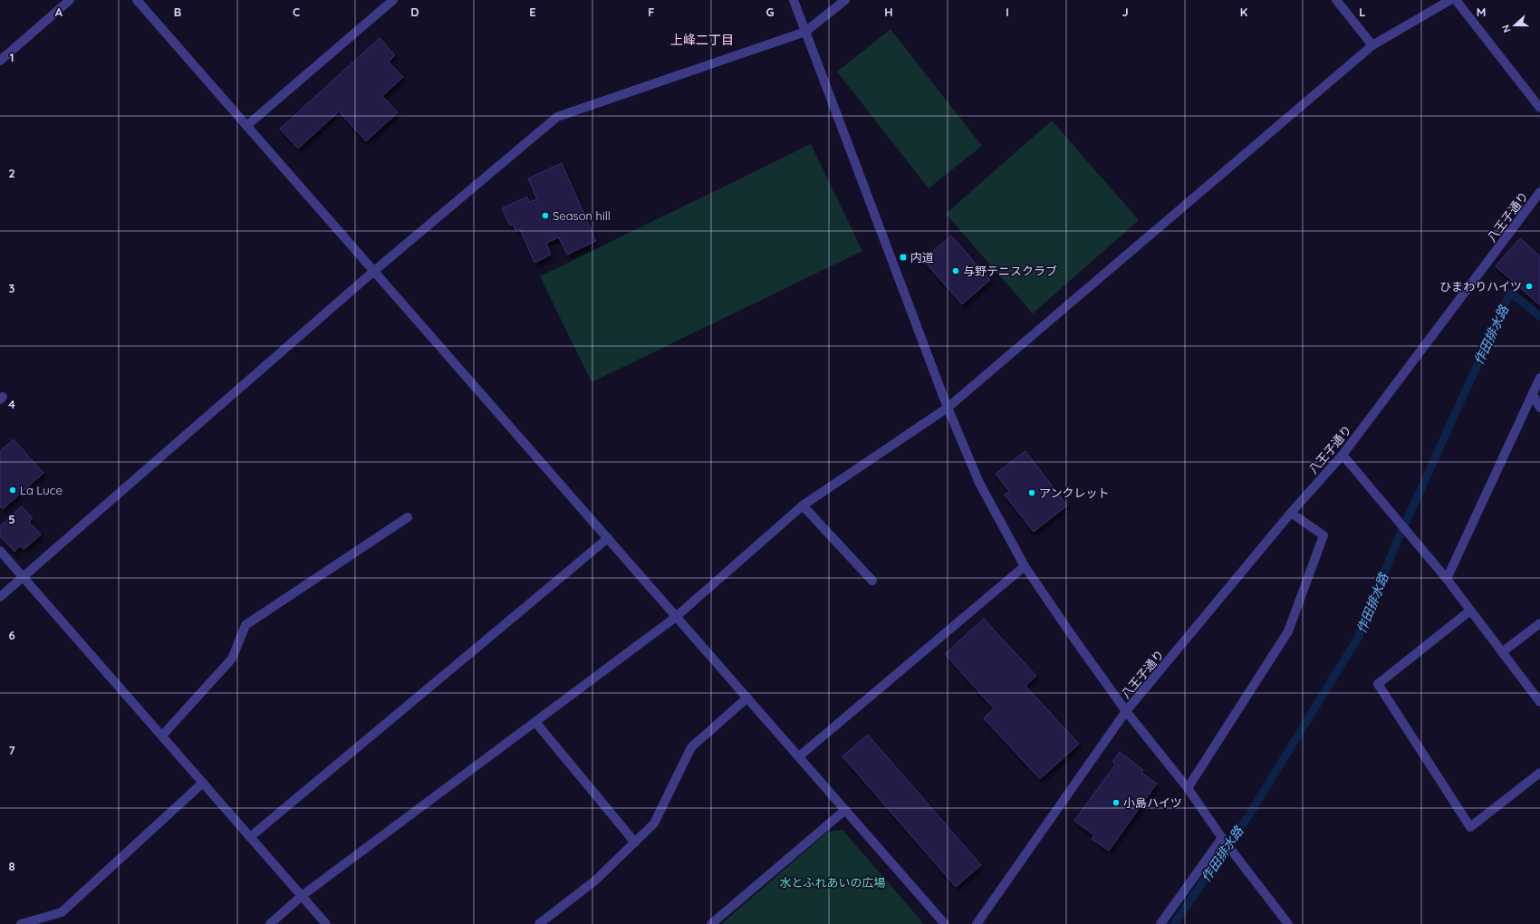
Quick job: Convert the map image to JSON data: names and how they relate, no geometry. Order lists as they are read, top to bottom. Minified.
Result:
{"streets":{"street":["八王子通り"]},"districts":["上峰二丁目"],"water":["作田排水路"],"parks":["水とふれあいの広場"],"places":{"other":["Season hill","与野テニスクラブ","ひまわりハイツ","La Luce","アンクレット","小島ハイツ"],"transit":["内道"]},"north":"left","grid":{"columns":["A","B","C","D","E","F","G","H","I","J","K","L","M"],"rows":["1","2","3","4","5","6","7","8"]}}
